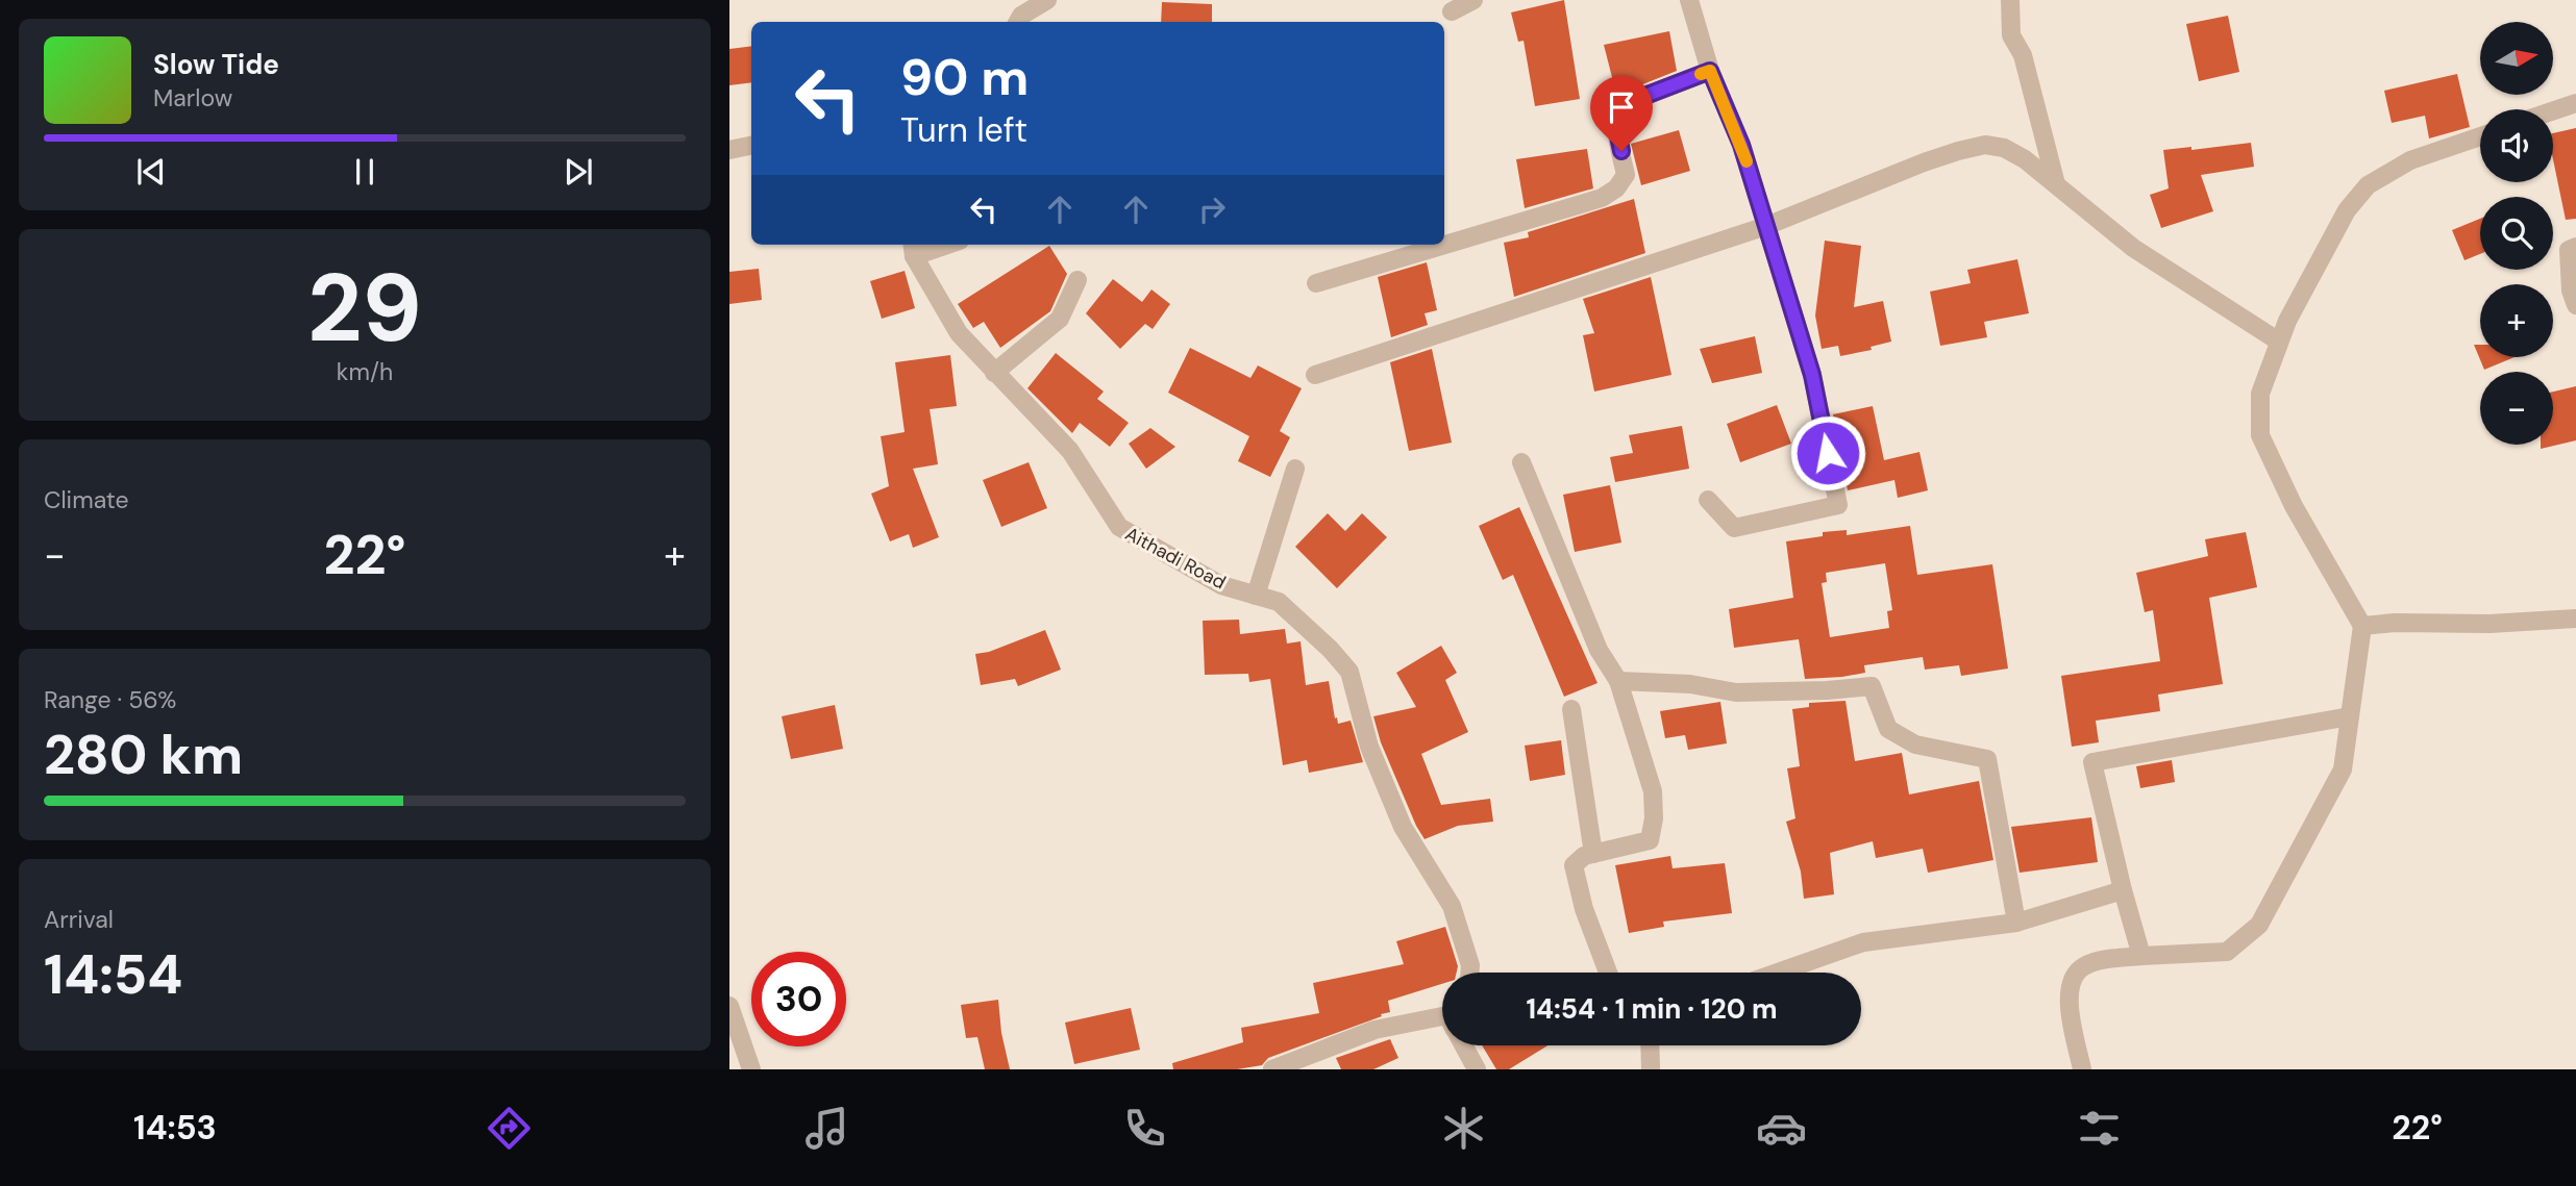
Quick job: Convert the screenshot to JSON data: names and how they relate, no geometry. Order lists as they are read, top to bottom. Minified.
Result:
{"streets":{"street":["Aithadi Road"]},"north":"right","page":{"map_buttons":["+","−"],"turn":["90 m","Turn left"],"song":["Slow Tide","Marlow"],"tile":[["29","km/h"],"Climate",["Range · 56%","280 km"],["Arrival","14:54"]],"heat":["−","22°","+"],"limit":"30","trip":"14:54 · 1 min · 120 m","tabs":["14:53","22°"]}}
